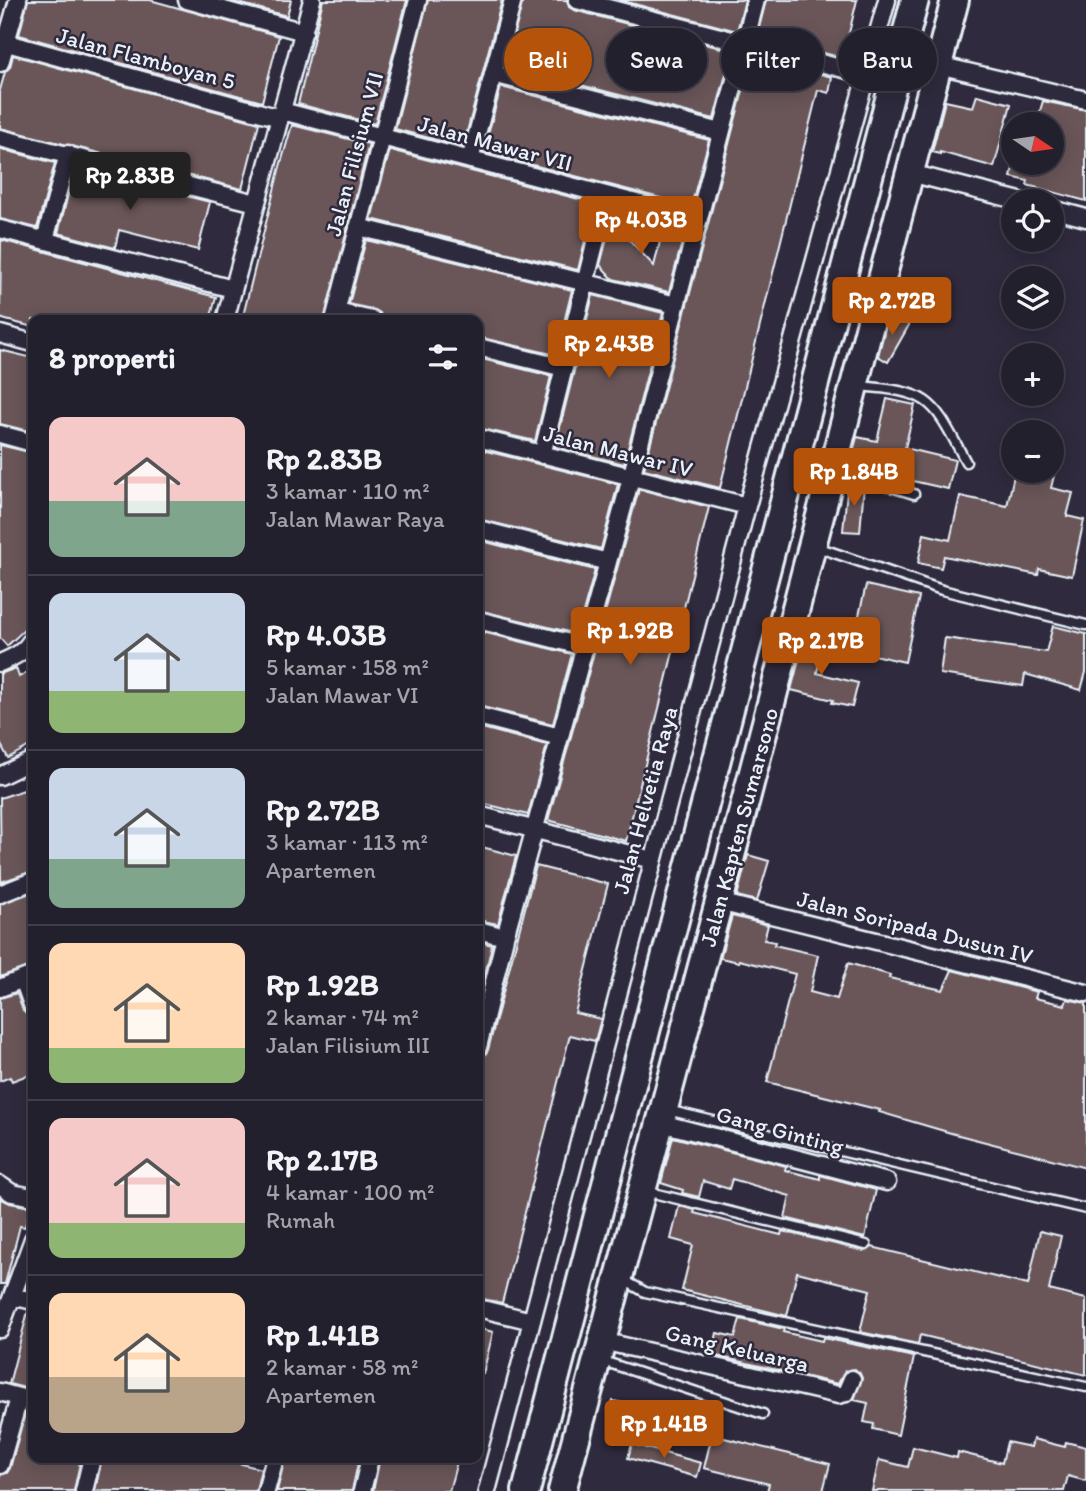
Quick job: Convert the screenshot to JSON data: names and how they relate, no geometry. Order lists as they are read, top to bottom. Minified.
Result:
{"streets":{"highway":["Jalan Kapten Sumarsono"],"street":["Jalan Flamboyan 5","Jalan Mawar VII","Jalan Filisium VII","Jalan Mawar IV","Jalan Helvetia Raya","Jalan Soripada Dusun IV","Gang Ginting","Gang Keluarga"]},"crossings":[["Jalan Flamboyan 5","Jalan Mawar VII"],["Jalan Mawar VII","Jalan Filisium VII"],["Jalan Mawar IV","Jalan Helvetia Raya"],["Jalan Kapten Sumarsono","Jalan Soripada Dusun IV"],["Jalan Kapten Sumarsono","Gang Ginting"],["Jalan Kapten Sumarsono","Gang Keluarga"]],"north":"right","page":{"chip":["Beli","Sewa","Filter","Baru"],"map_buttons":["+","−"],"price":["Rp 2.83B","Rp 4.03B","Rp 2.72B","Rp 2.43B","Rp 1.84B","Rp 1.92B","Rp 2.17B","Rp 1.41B"],"heading":"8 properti","list":[{"name":"Rp 2.83B","note":"3 kamar · 110 m² · Jalan Mawar Raya"},{"name":"Rp 4.03B","note":"5 kamar · 158 m² · Jalan Mawar VI"},{"name":"Rp 2.72B","note":"3 kamar · 113 m² · Apartemen"},{"name":"Rp 1.92B","note":"2 kamar · 74 m² · Jalan Filisium III"},{"name":"Rp 2.17B","note":"4 kamar · 100 m² · Rumah"},{"name":"Rp 1.41B","note":"2 kamar · 58 m² · Apartemen"}]}}
